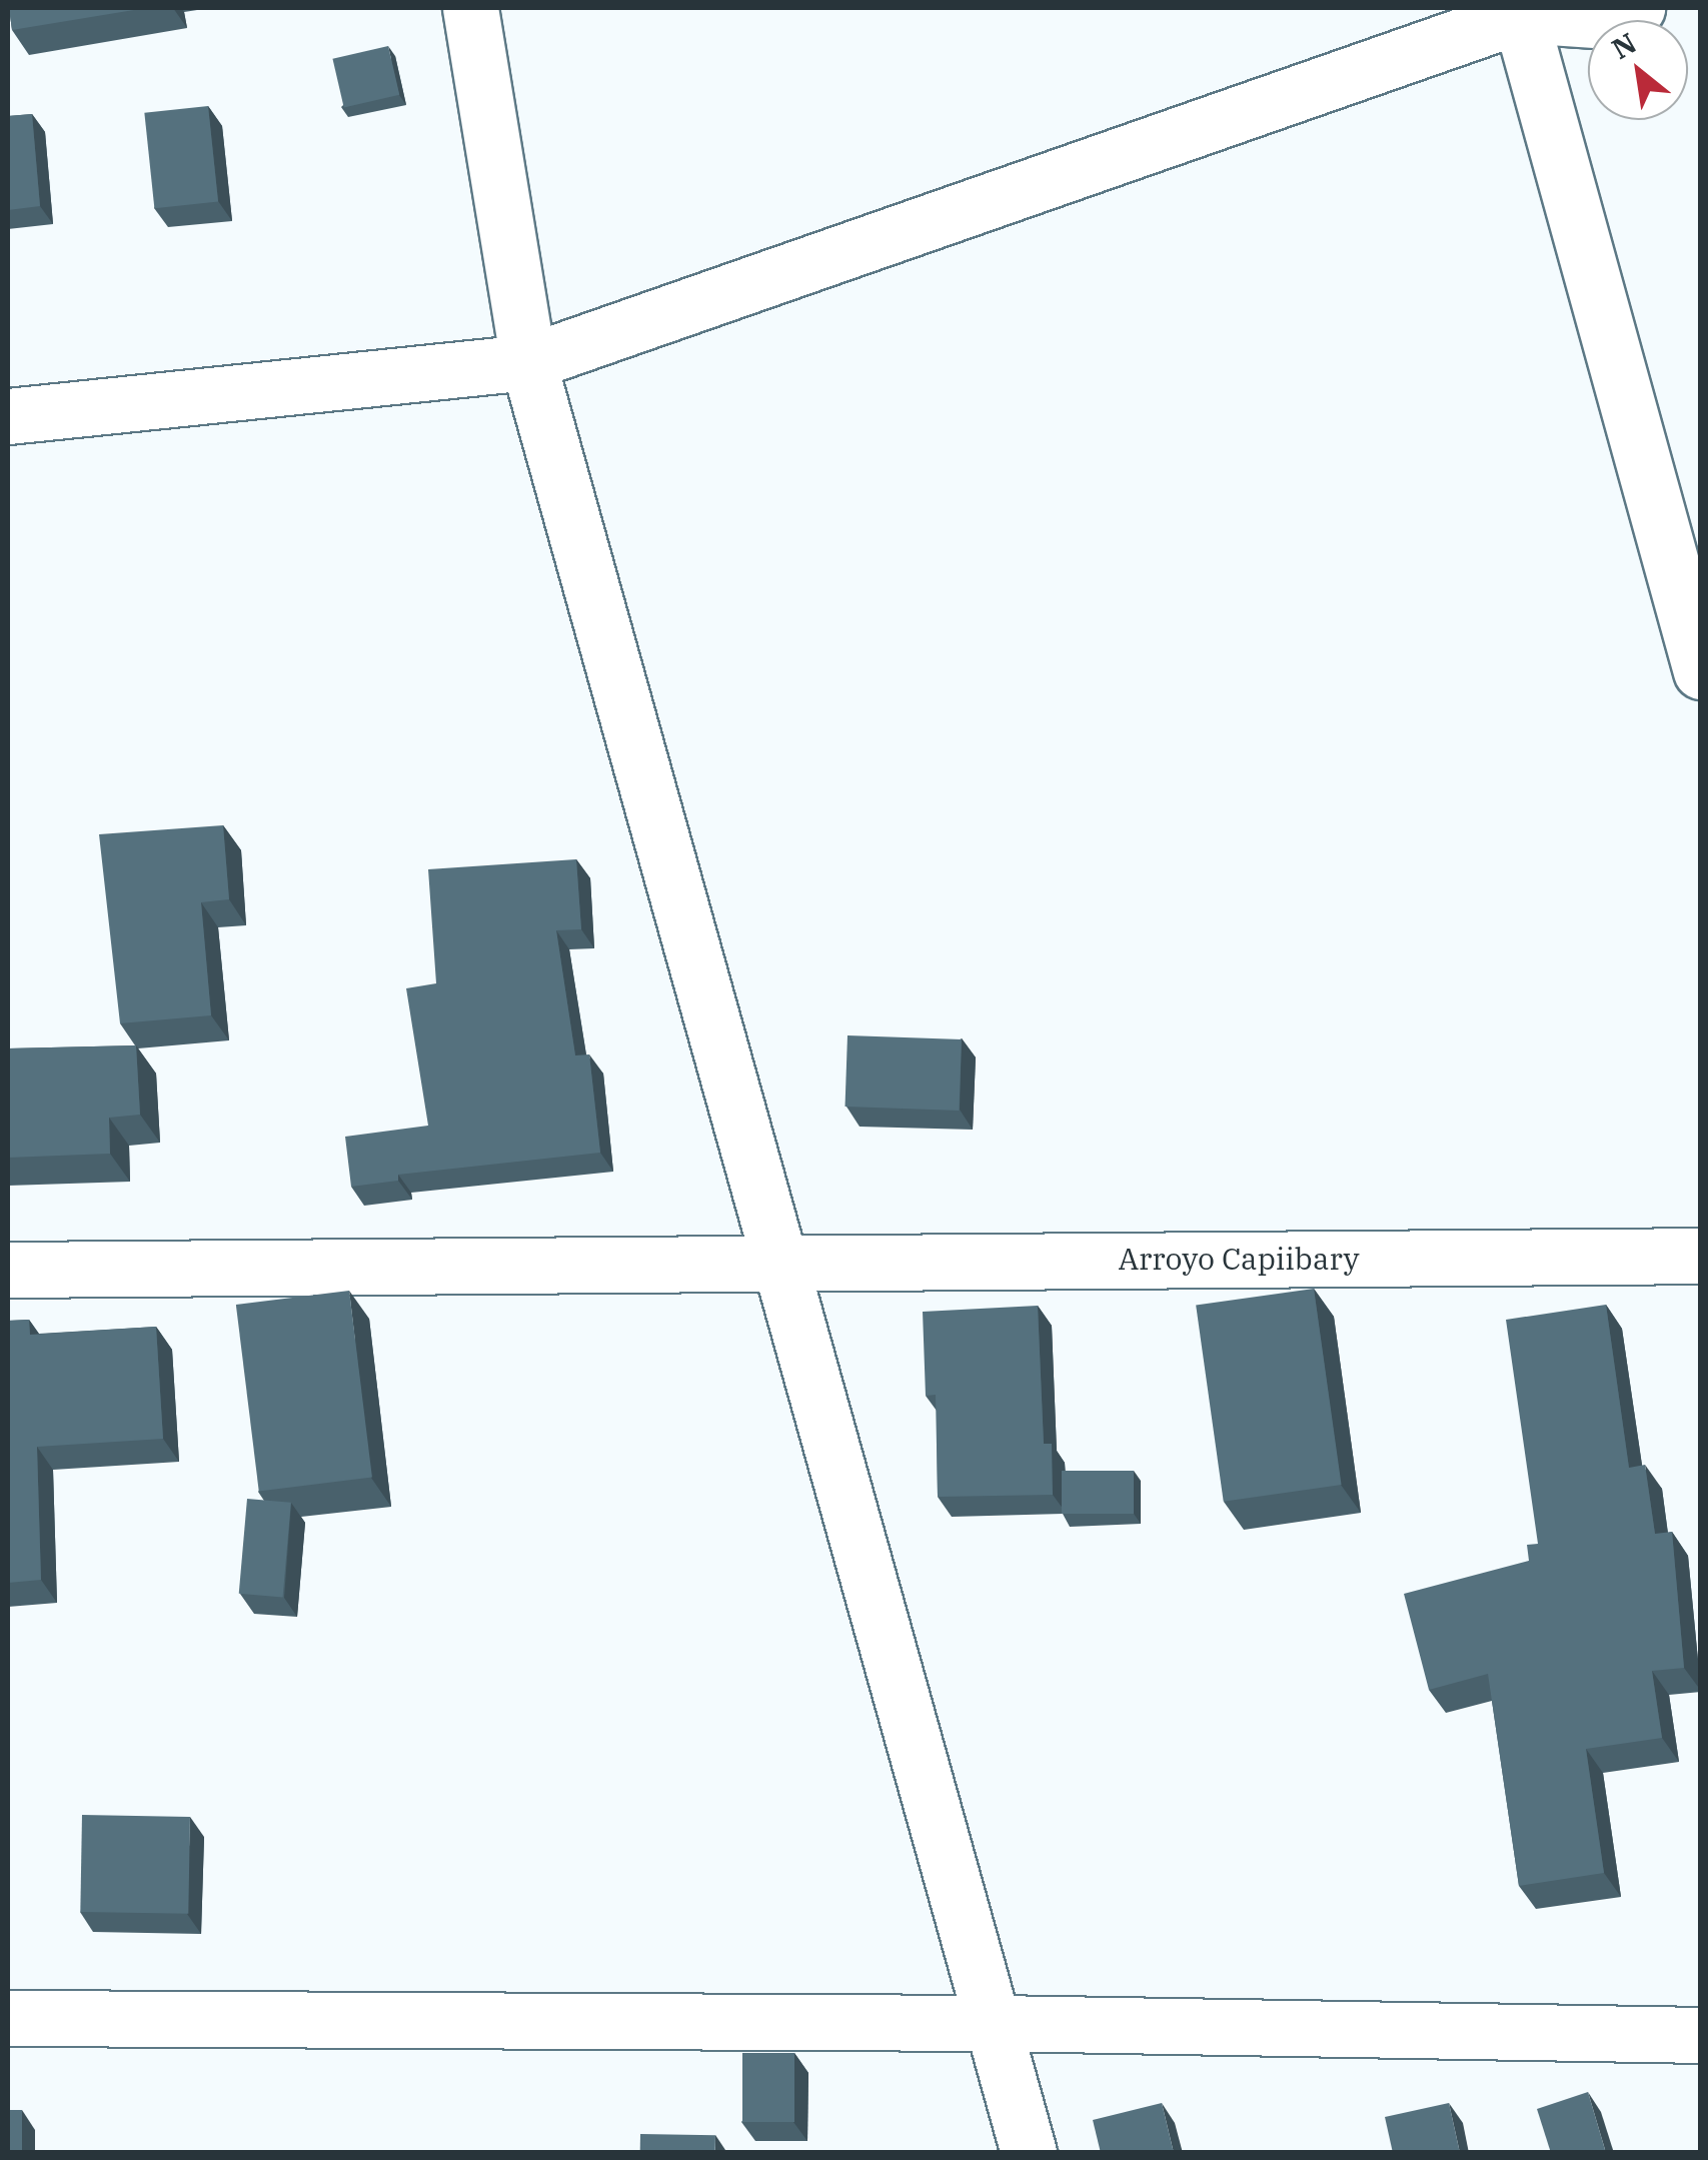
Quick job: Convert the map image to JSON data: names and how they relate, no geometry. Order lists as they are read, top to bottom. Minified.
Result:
{"streets":{"street":["Arroyo Capiibary"]},"north":"top left"}
